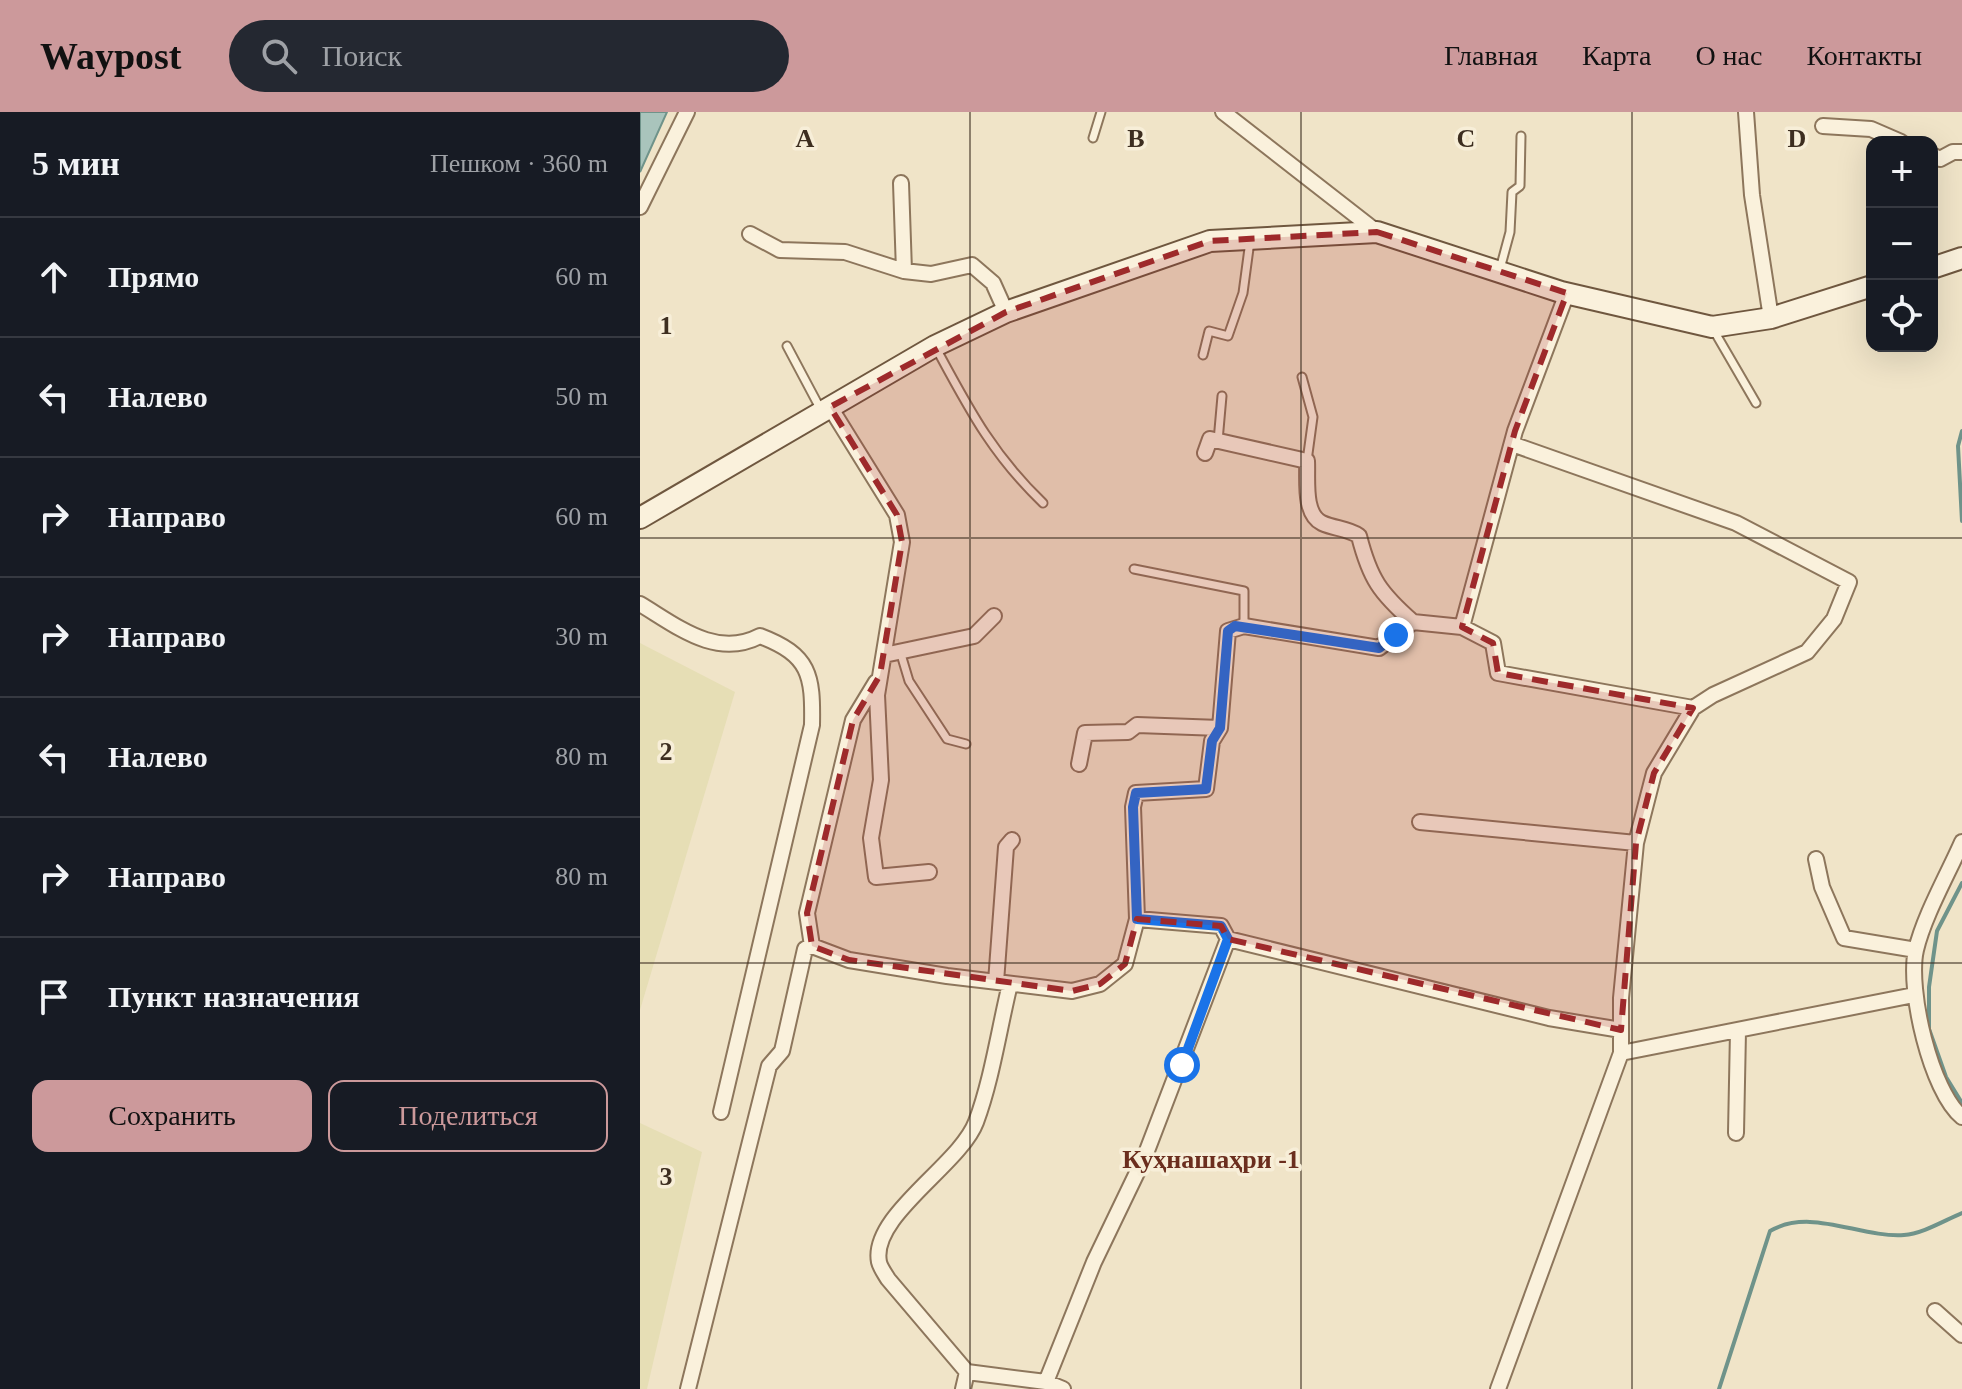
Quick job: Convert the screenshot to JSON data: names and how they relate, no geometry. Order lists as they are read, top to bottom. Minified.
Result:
{"districts":["Куҳнашаҳри -1"],"page":{"header":"Waypost","search":"Поиск","nav":["Главная","Карта","О нас","Контакты"],"heading":["5 мин","Пешком · 360 m"],"map_buttons":["+","−"],"list":[["Прямо","60 m"],["Налево","50 m"],["Направо","60 m"],["Направо","30 m"],["Налево","80 m"],["Направо","80 m"],"Пункт назначения"],"buttons":["Сохранить","Поделиться"]},"grid":{"columns":["A","B","C","D"],"rows":["1","2","3"]}}
